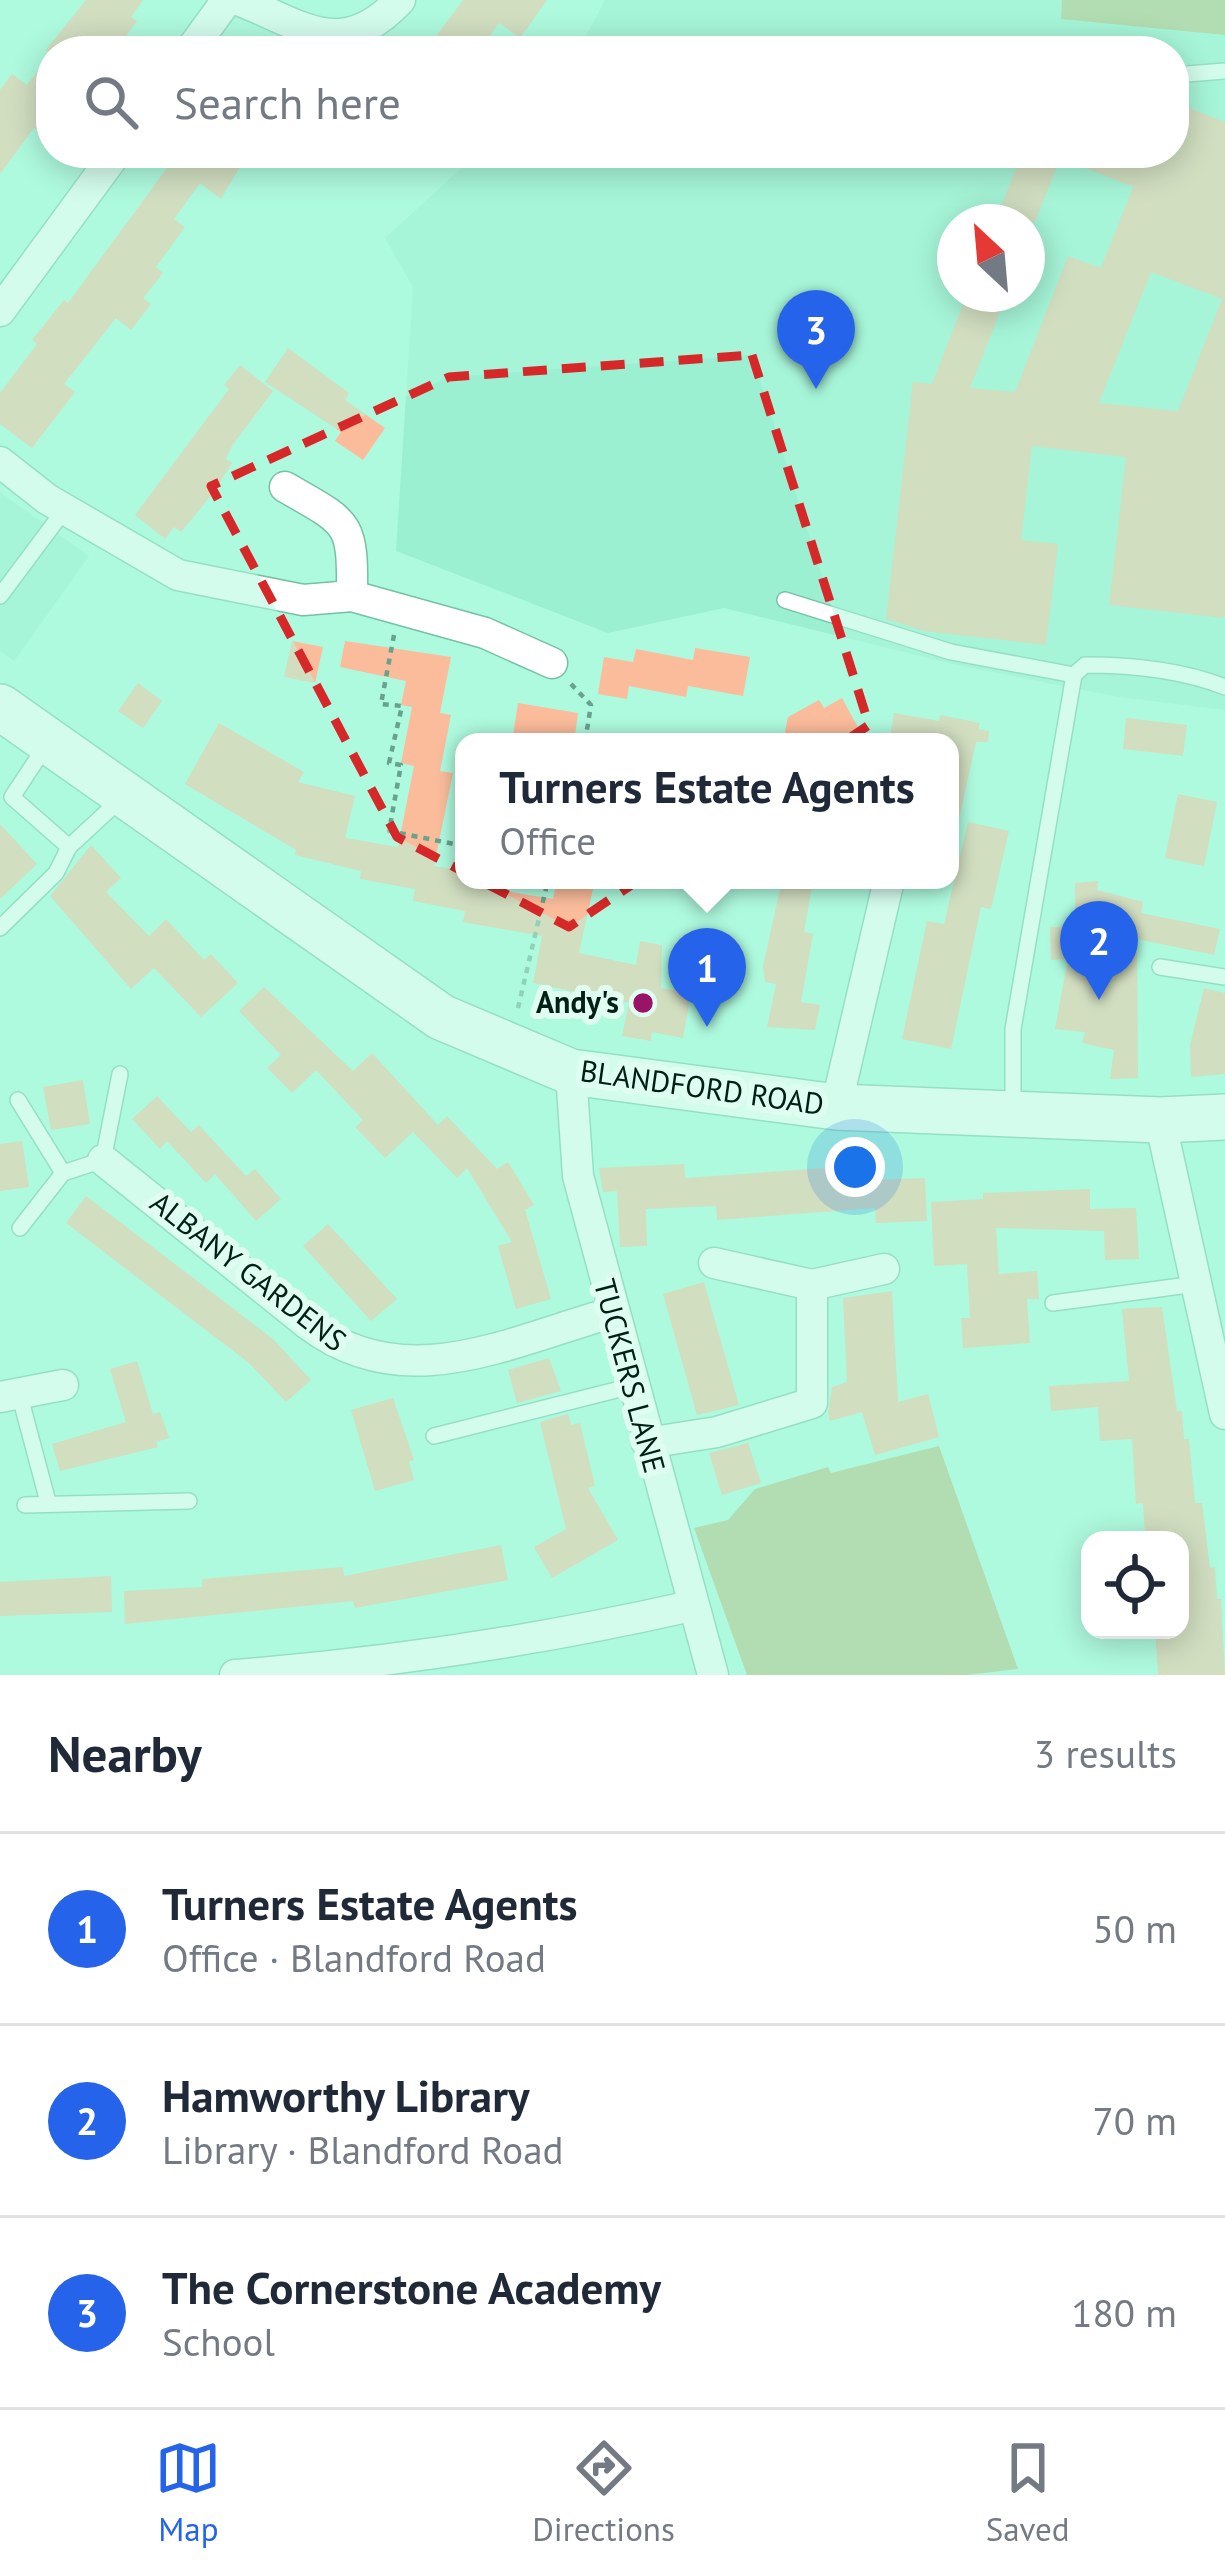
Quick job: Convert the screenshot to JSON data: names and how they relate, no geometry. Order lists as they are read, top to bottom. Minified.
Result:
{"streets":{"main road":["BLANDFORD ROAD"],"street":["ALBANY GARDENS","TUCKERS LANE"]},"crossings":[["BLANDFORD ROAD","TUCKERS LANE"],["ALBANY GARDENS","TUCKERS LANE"]],"places":["Andy's"],"north":"top left","page":{"search":"Search here","pins":["3","2","1"],"popup":["Turners Estate Agents","Office"],"heading":["Nearby","3 results"],"list":[{"mark":"1","name":"Turners Estate Agents","note":"Office · Blandford Road","value":"50 m"},{"mark":"2","name":"Hamworthy Library","note":"Library · Blandford Road","value":"70 m"},{"mark":"3","name":"The Cornerstone Academy","note":"School","value":"180 m"}],"nav":["Map","Directions","Saved"]}}
